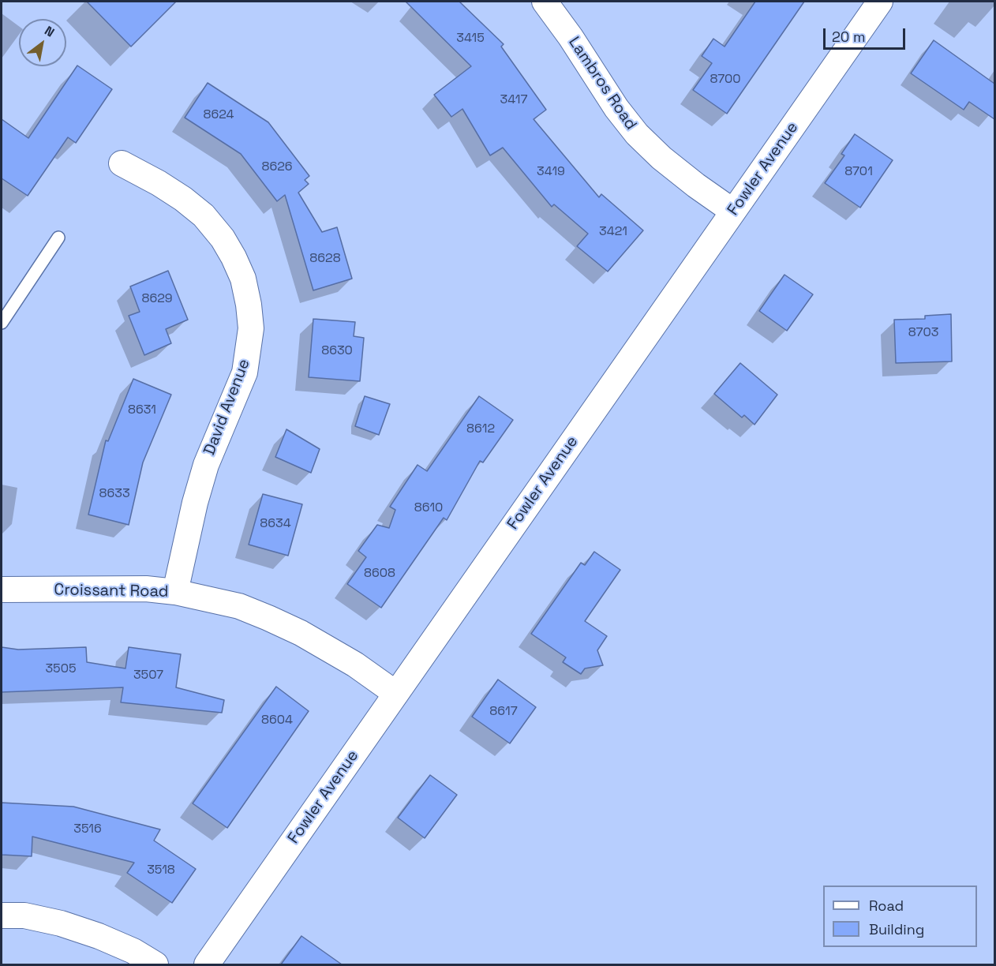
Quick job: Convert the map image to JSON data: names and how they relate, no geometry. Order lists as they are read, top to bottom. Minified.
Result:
{"streets":{"street":["Lambros Road","Fowler Avenue","David Avenue","Croissant Road"]},"crossings":[["Lambros Road","Fowler Avenue"],["Fowler Avenue","Croissant Road"],["David Avenue","Croissant Road"]],"house_numbers":["3415","8700","3417","8624","8626","3419","8701","3421","8628","8629","8703","8630","8631","8612","8633","8610","8634","8608","3505","3507","8617","8604","3516","3518"],"legend":["Road","Building"],"scale_bar":"20 m","north":"top right"}
